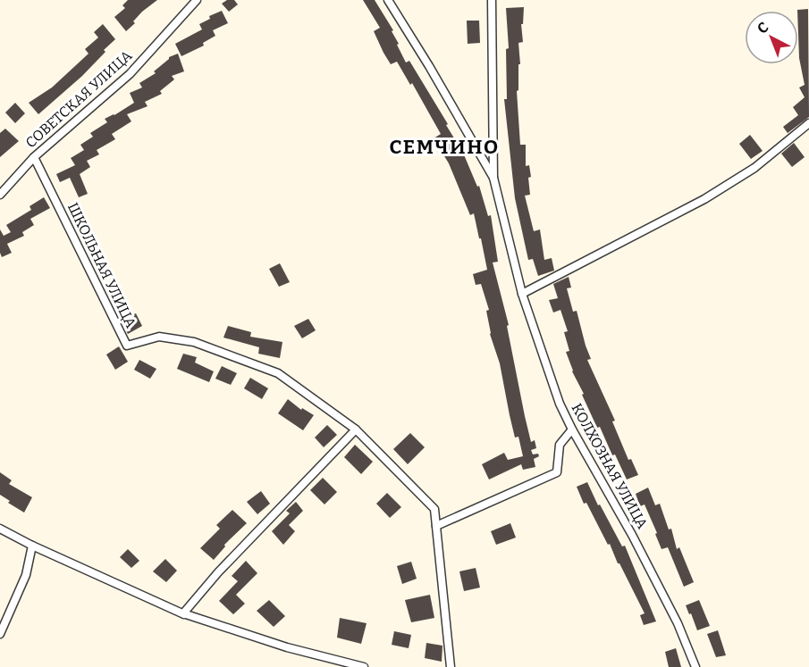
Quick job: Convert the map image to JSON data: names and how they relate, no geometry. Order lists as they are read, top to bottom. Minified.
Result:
{"streets":{"street":["СОВЕТСКАЯ УЛИЦА","ШКОЛЬНАЯ УЛИЦА","КОЛХОЗНАЯ УЛИЦА"]},"crossings":[["СОВЕТСКАЯ УЛИЦА","ШКОЛЬНАЯ УЛИЦА"]],"districts":["СЕМЧИНО"],"north":"top left"}
